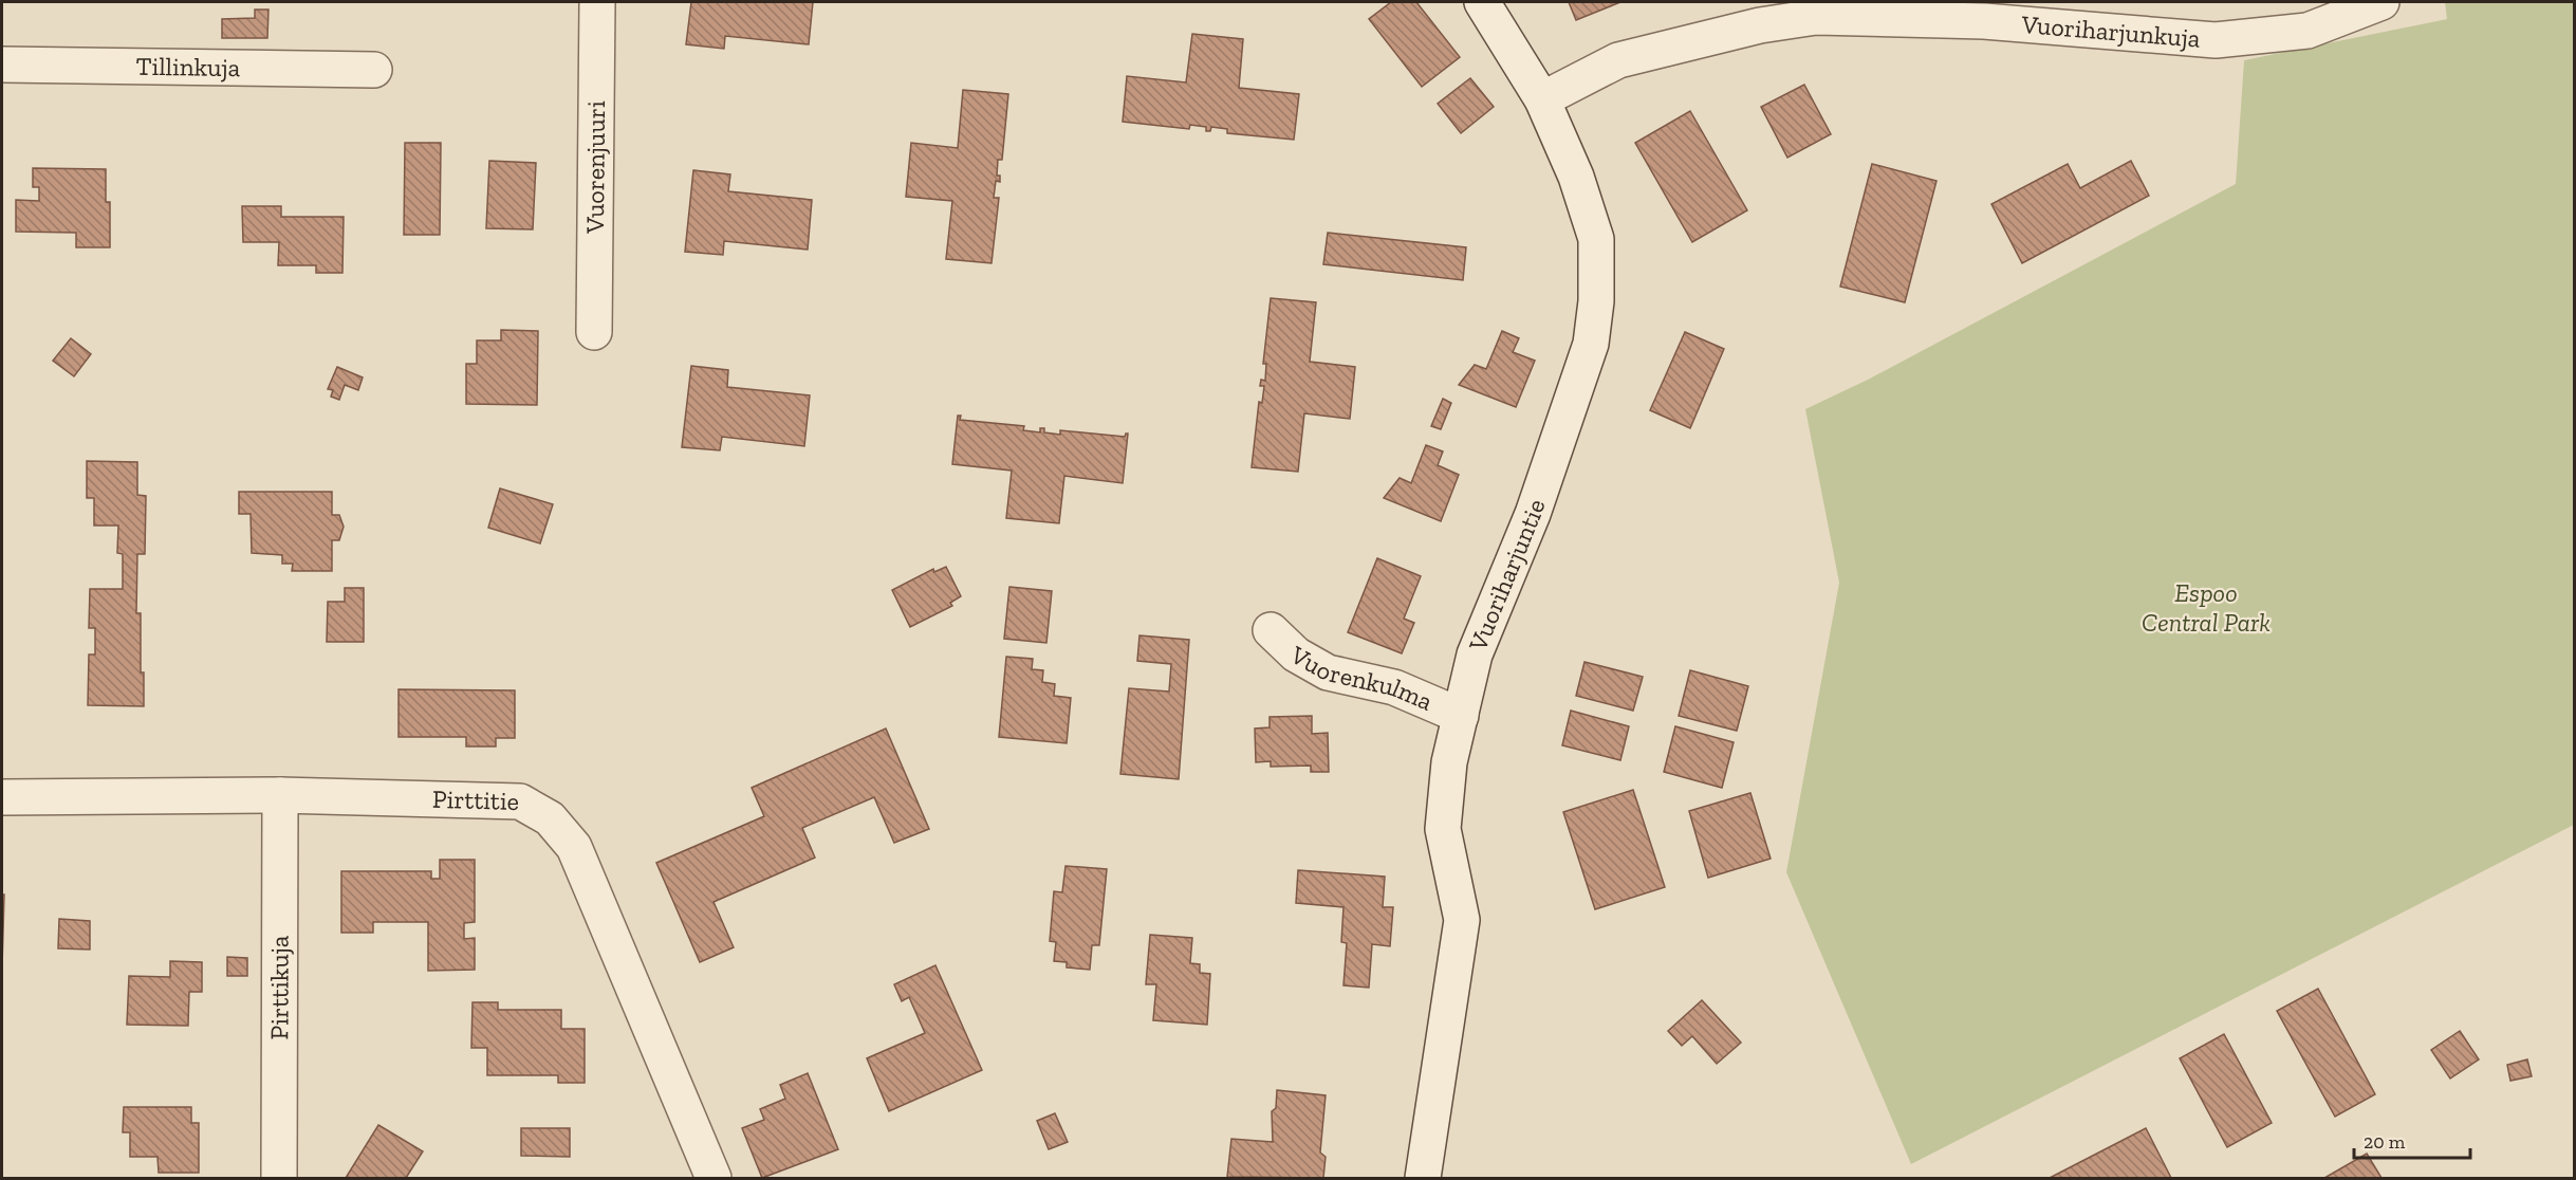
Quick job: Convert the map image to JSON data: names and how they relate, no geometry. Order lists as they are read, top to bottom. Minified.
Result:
{"streets":{"street":["Vuoriharjunkuja","Tillinkuja","Vuorenjuuri","Vuoriharjuntie","Vuorenkulma","Pirttitie","Pirttikuja"]},"crossings":[["Vuoriharjunkuja","Vuoriharjuntie"],["Vuoriharjuntie","Vuorenkulma"],["Pirttitie","Pirttikuja"]],"parks":["Espoo Central Park"],"scale_bar":"20 m"}
